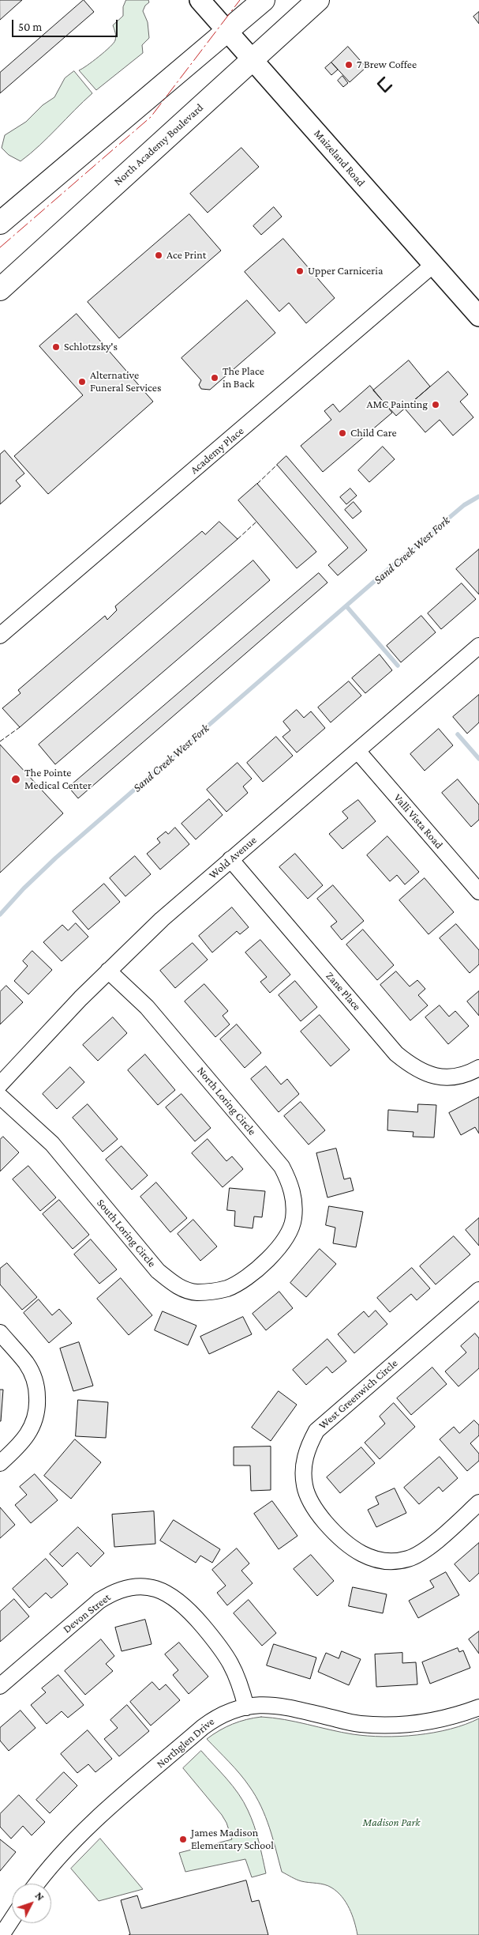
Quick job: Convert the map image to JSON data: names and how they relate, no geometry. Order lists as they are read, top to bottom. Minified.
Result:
{"streets":{"highway":["North Academy Boulevard"],"main road":["Maizeland Road"],"street":["Academy Place","Valli Vista Road","Wold Avenue","Zane Place","North Loring Circle","South Loring Circle","West Greenwich Circle","Devon Street","Northglen Drive"]},"crossings":[["North Academy Boulevard","Maizeland Road"],["Maizeland Road","Academy Place"],["Valli Vista Road","Wold Avenue"],["Wold Avenue","Zane Place"],["Wold Avenue","North Loring Circle"],["North Loring Circle","South Loring Circle"],["Devon Street","Northglen Drive"]],"water":["Sand Creek West Fork"],"parks":["Madison Park"],"places":["7 Brew Coffee","Ace Print","Upper Carniceria","Schlotzsky's","The Place in Back","Alternative Funeral Services","AMC Painting","Child Care","The Pointe Medical Center","James Madison Elementary School"],"scale_bar":"50 m","north":"top right"}
